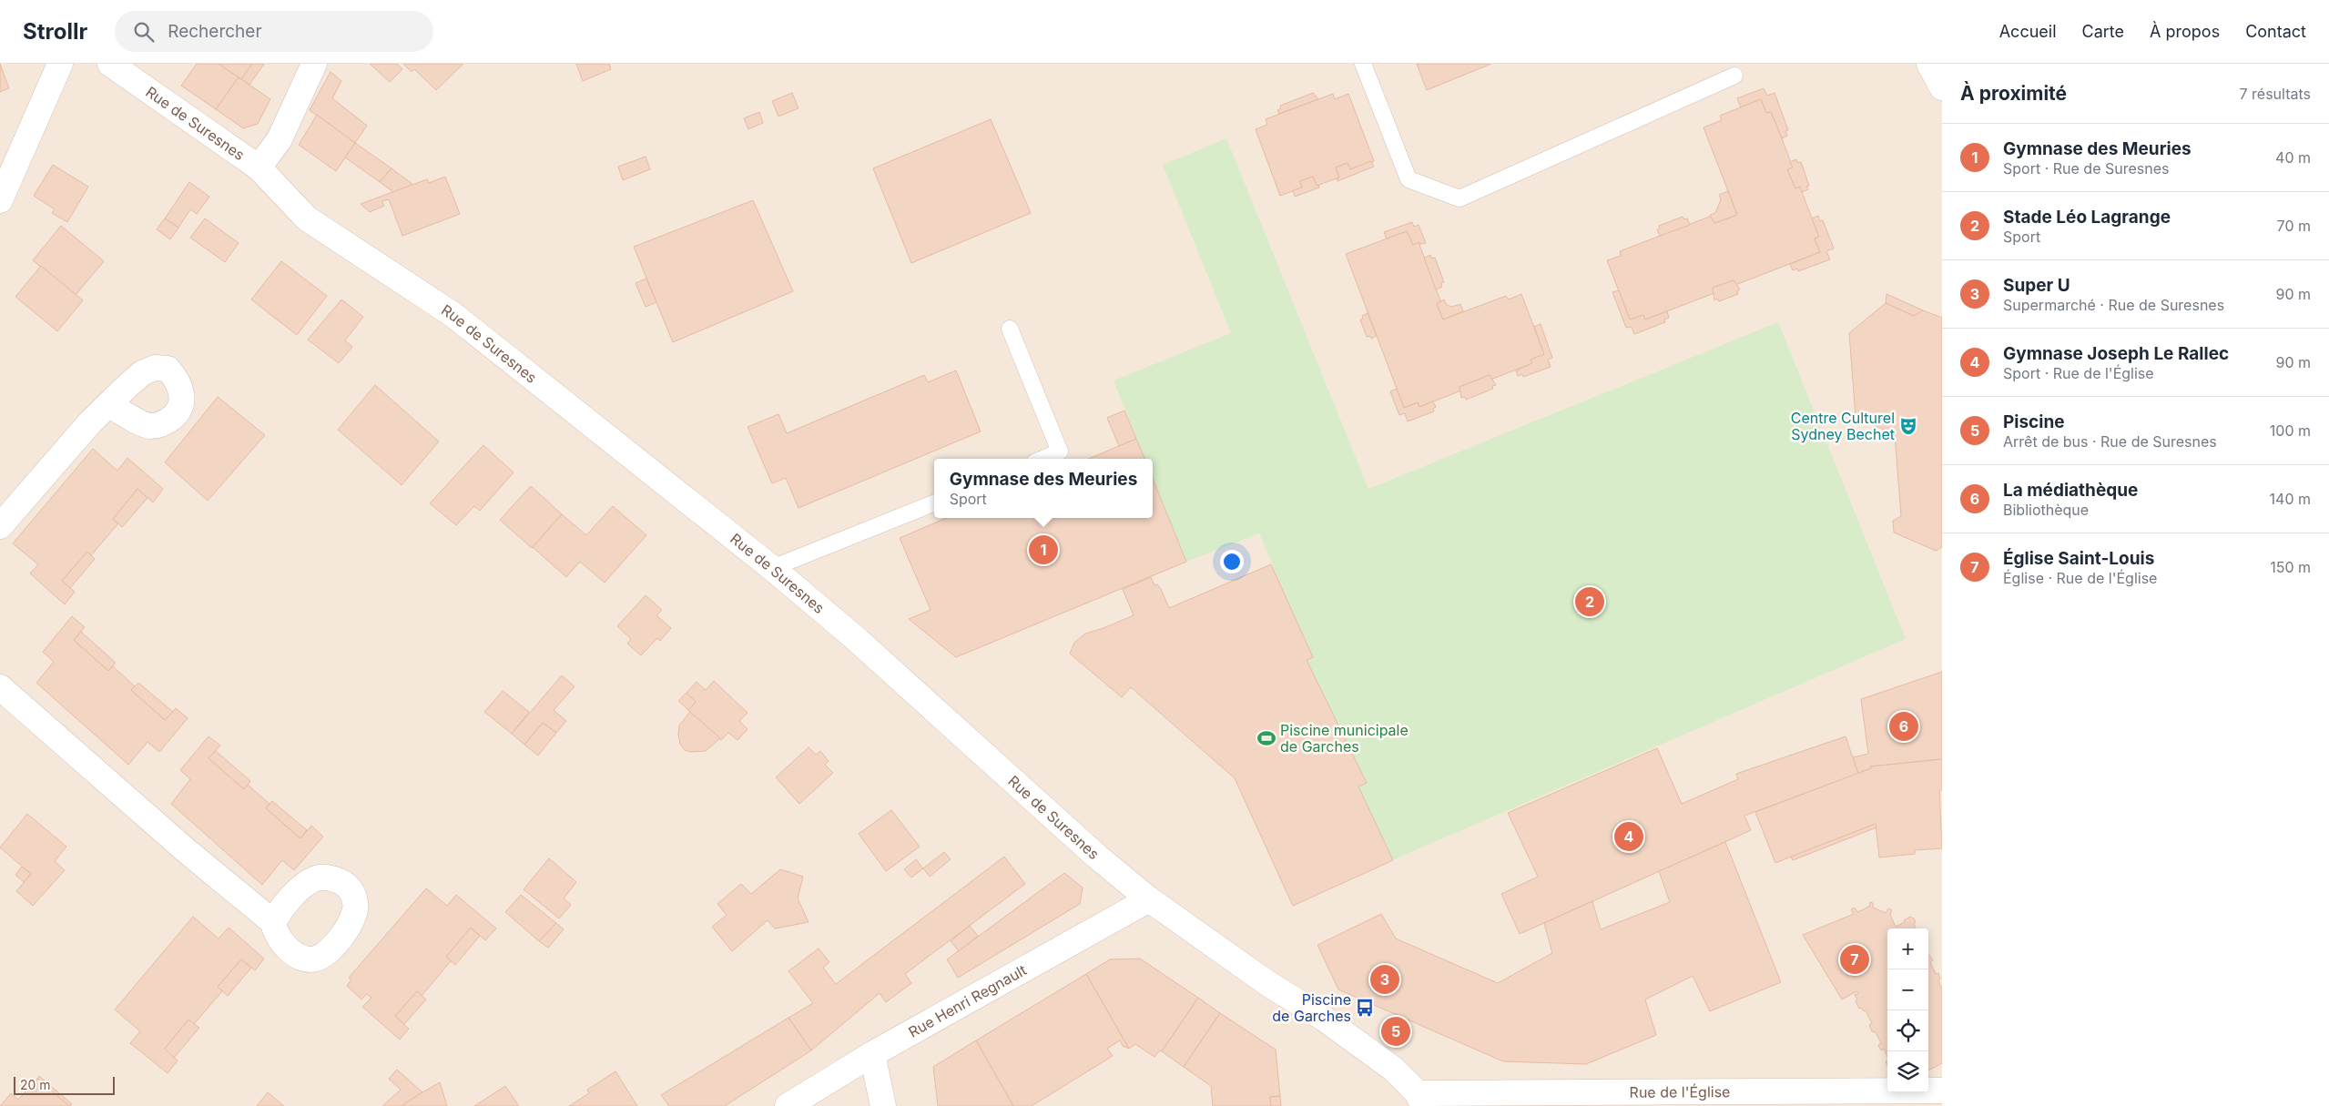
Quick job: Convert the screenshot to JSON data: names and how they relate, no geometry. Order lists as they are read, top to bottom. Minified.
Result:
{"streets":{"street":["Rue de Suresnes","Rue Henri Regnault","Rue de l'Église"]},"crossings":[["Rue de Suresnes","Rue Henri Regnault"],["Rue de Suresnes","Rue de l'Église"]],"places":{"theatre":["Centre Culturel Sydney Bechet"],"sports":["Piscine municipale de Garches"],"bus stop":["Piscine de Garches"]},"scale_bar":"20 m","page":{"header":"Strollr","search":"Rechercher","nav":["Accueil","Carte","À propos","Contact"],"heading":["À proximité","7 résultats"],"list":[{"mark":"1","name":"Gymnase des Meuries","note":"Sport · Rue de Suresnes","value":"40 m"},{"mark":"2","name":"Stade Léo Lagrange","note":"Sport","value":"70 m"},{"mark":"3","name":"Super U","note":"Supermarché · Rue de Suresnes","value":"90 m"},{"mark":"4","name":"Gymnase Joseph Le Rallec","note":"Sport · Rue de l'Église","value":"90 m"},{"mark":"5","name":"Piscine","note":"Arrêt de bus · Rue de Suresnes","value":"100 m"},{"mark":"6","name":"La médiathèque","note":"Bibliothèque","value":"140 m"},{"mark":"7","name":"Église Saint-Louis","note":"Église · Rue de l'Église","value":"150 m"}],"popup":["Gymnase des Meuries","Sport"],"pins":["1","2","6","4","7","3","5"],"map_buttons":["+","−"],"scale":"20 m"}}
